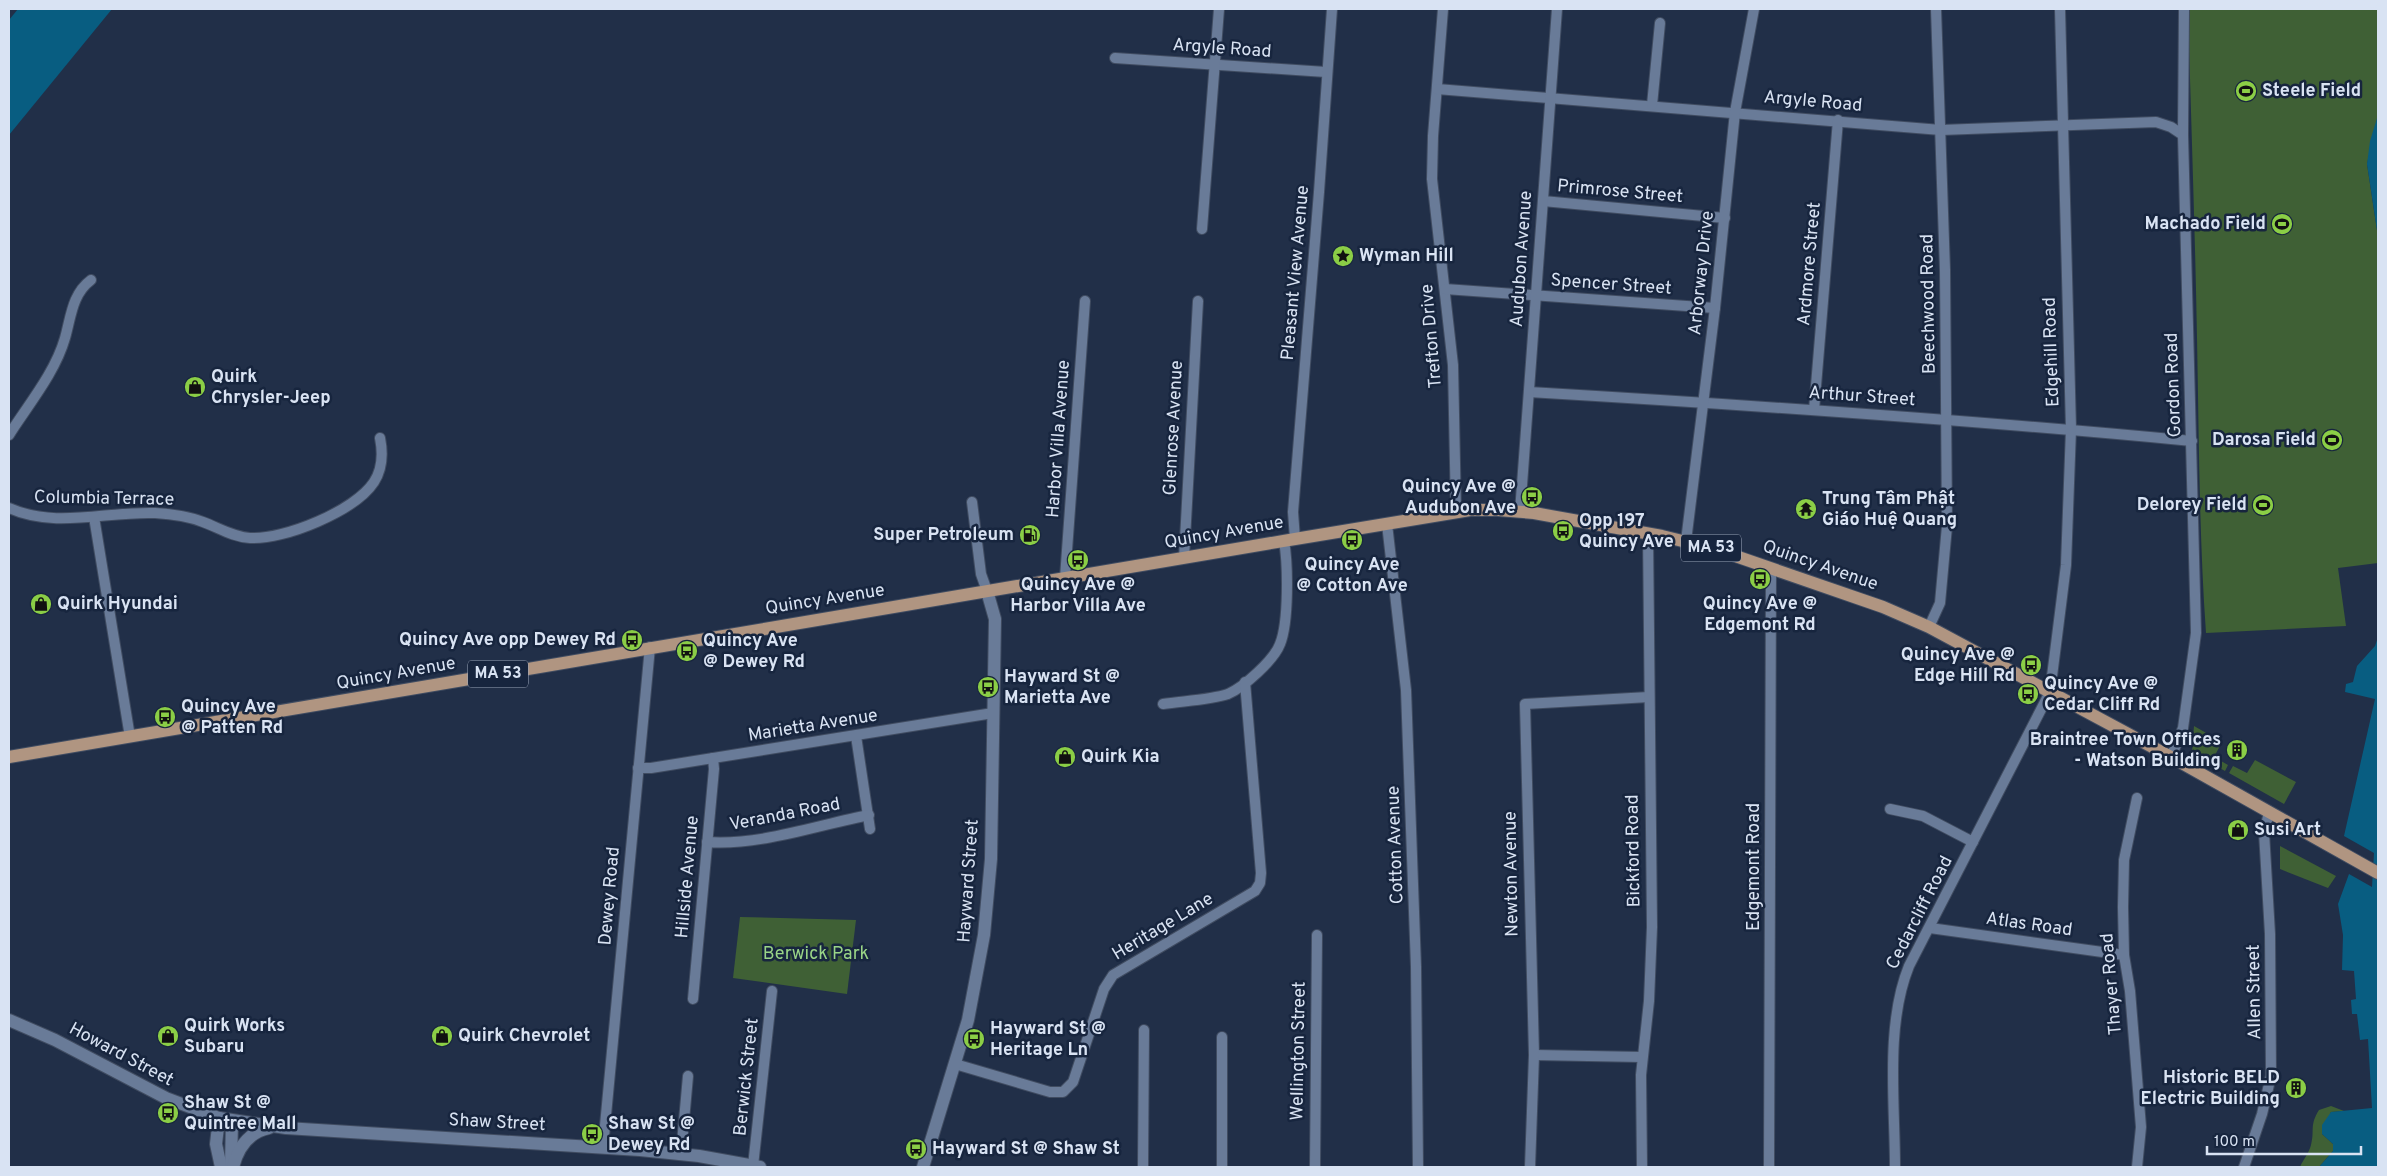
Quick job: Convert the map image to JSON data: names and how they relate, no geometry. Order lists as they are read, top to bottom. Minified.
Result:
{"streets":{"main road":["Quincy Avenue","MA 53"],"street":["Argyle Road","Primrose Street","Audubon Avenue","Ardmore Street","Pleasant View Avenue","Arborway Drive","Spencer Street","Beechwood Road","Trefton Drive","Edgehill Road","Gordon Road","Arthur Street","Glenrose Avenue","Harbor Villa Avenue","Columbia Terrace","Marietta Avenue","Veranda Road","Cotton Avenue","Bickford Road","Edgemont Road","Newton Avenue","Hillside Avenue","Hayward Street","Dewey Road","Cedarcliff Road","Atlas Road","Heritage Lane","Thayer Road","Allen Street","Wellington Street","Howard Street","Berwick Street","Shaw Street"]},"crossings":[["Argyle Road","Audubon Avenue"],["Argyle Road","Ardmore Street"],["Argyle Road","Pleasant View Avenue"],["Argyle Road","Arborway Drive"],["Argyle Road","Beechwood Road"],["Argyle Road","Trefton Drive"],["Argyle Road","Edgehill Road"],["Argyle Road","Gordon Road"],["Primrose Street","Audubon Avenue"],["Primrose Street","Arborway Drive"],["Audubon Avenue","Spencer Street"],["Audubon Avenue","Arthur Street"],["Audubon Avenue","Quincy Avenue"],["Ardmore Street","Arthur Street"],["Pleasant View Avenue","Quincy Avenue"],["Pleasant View Avenue","Heritage Lane"],["Arborway Drive","Spencer Street"],["Arborway Drive","Arthur Street"],["Arborway Drive","Quincy Avenue"],["Spencer Street","Trefton Drive"],["Beechwood Road","Arthur Street"],["Beechwood Road","Quincy Avenue"],["Trefton Drive","Quincy Avenue"],["Edgehill Road","Arthur Street"],["Edgehill Road","Quincy Avenue"],["Edgehill Road","Cedarcliff Road"],["Gordon Road","Arthur Street"],["Gordon Road","Quincy Avenue"],["Glenrose Avenue","Quincy Avenue"],["Harbor Villa Avenue","Quincy Avenue"],["Quincy Avenue","Cotton Avenue"],["Quincy Avenue","Bickford Road"],["Quincy Avenue","Edgemont Road"],["Quincy Avenue","Hayward Street"],["Quincy Avenue","Dewey Road"],["Quincy Avenue","Cedarcliff Road"],["Quincy Avenue","Allen Street"],["Marietta Avenue","Hillside Avenue"],["Marietta Avenue","Hayward Street"],["Marietta Avenue","Dewey Road"],["Veranda Road","Hillside Avenue"],["Bickford Road","Newton Avenue"],["Hayward Street","Heritage Lane"],["Dewey Road","Shaw Street"],["Cedarcliff Road","Atlas Road"],["Atlas Road","Thayer Road"],["Howard Street","Shaw Street"],["Berwick Street","Shaw Street"]],"parks":["Berwick Park"],"places":{"sports":["Steele Field","Machado Field","Darosa Field","Delorey Field"],"place":["Wyman Hill"],"shop":["Quirk Chrysler-Jeep","Quirk Hyundai","Quirk Kia","Susi Art","Quirk Works Subaru","Quirk Chevrolet"],"bus stop":["Quincy Ave @ Audubon Ave","Opp 197 Quincy Ave","Quincy Ave @ Cotton Ave","Quincy Ave @ Harbor Villa Ave","Quincy Ave @ Edgemont Rd","Quincy Ave opp Dewey Rd","Quincy Ave @ Dewey Rd","Quincy Ave @ Edge Hill Rd","Hayward St @ Marietta Ave","Quincy Ave @ Cedar Cliff Rd","Quincy Ave @ Patten Rd","Hayward St @ Heritage Ln","Shaw St @ Quintree Mall","Shaw St @ Dewey Rd","Hayward St @ Shaw St"],"temple":["Trung Tâm Phật Giáo Huệ Quang"],"fuel station":["Super Petroleum"],"building":["Braintree Town Offices - Watson Building","Historic BELD Electric Building"]},"scale_bar":"100 m"}
